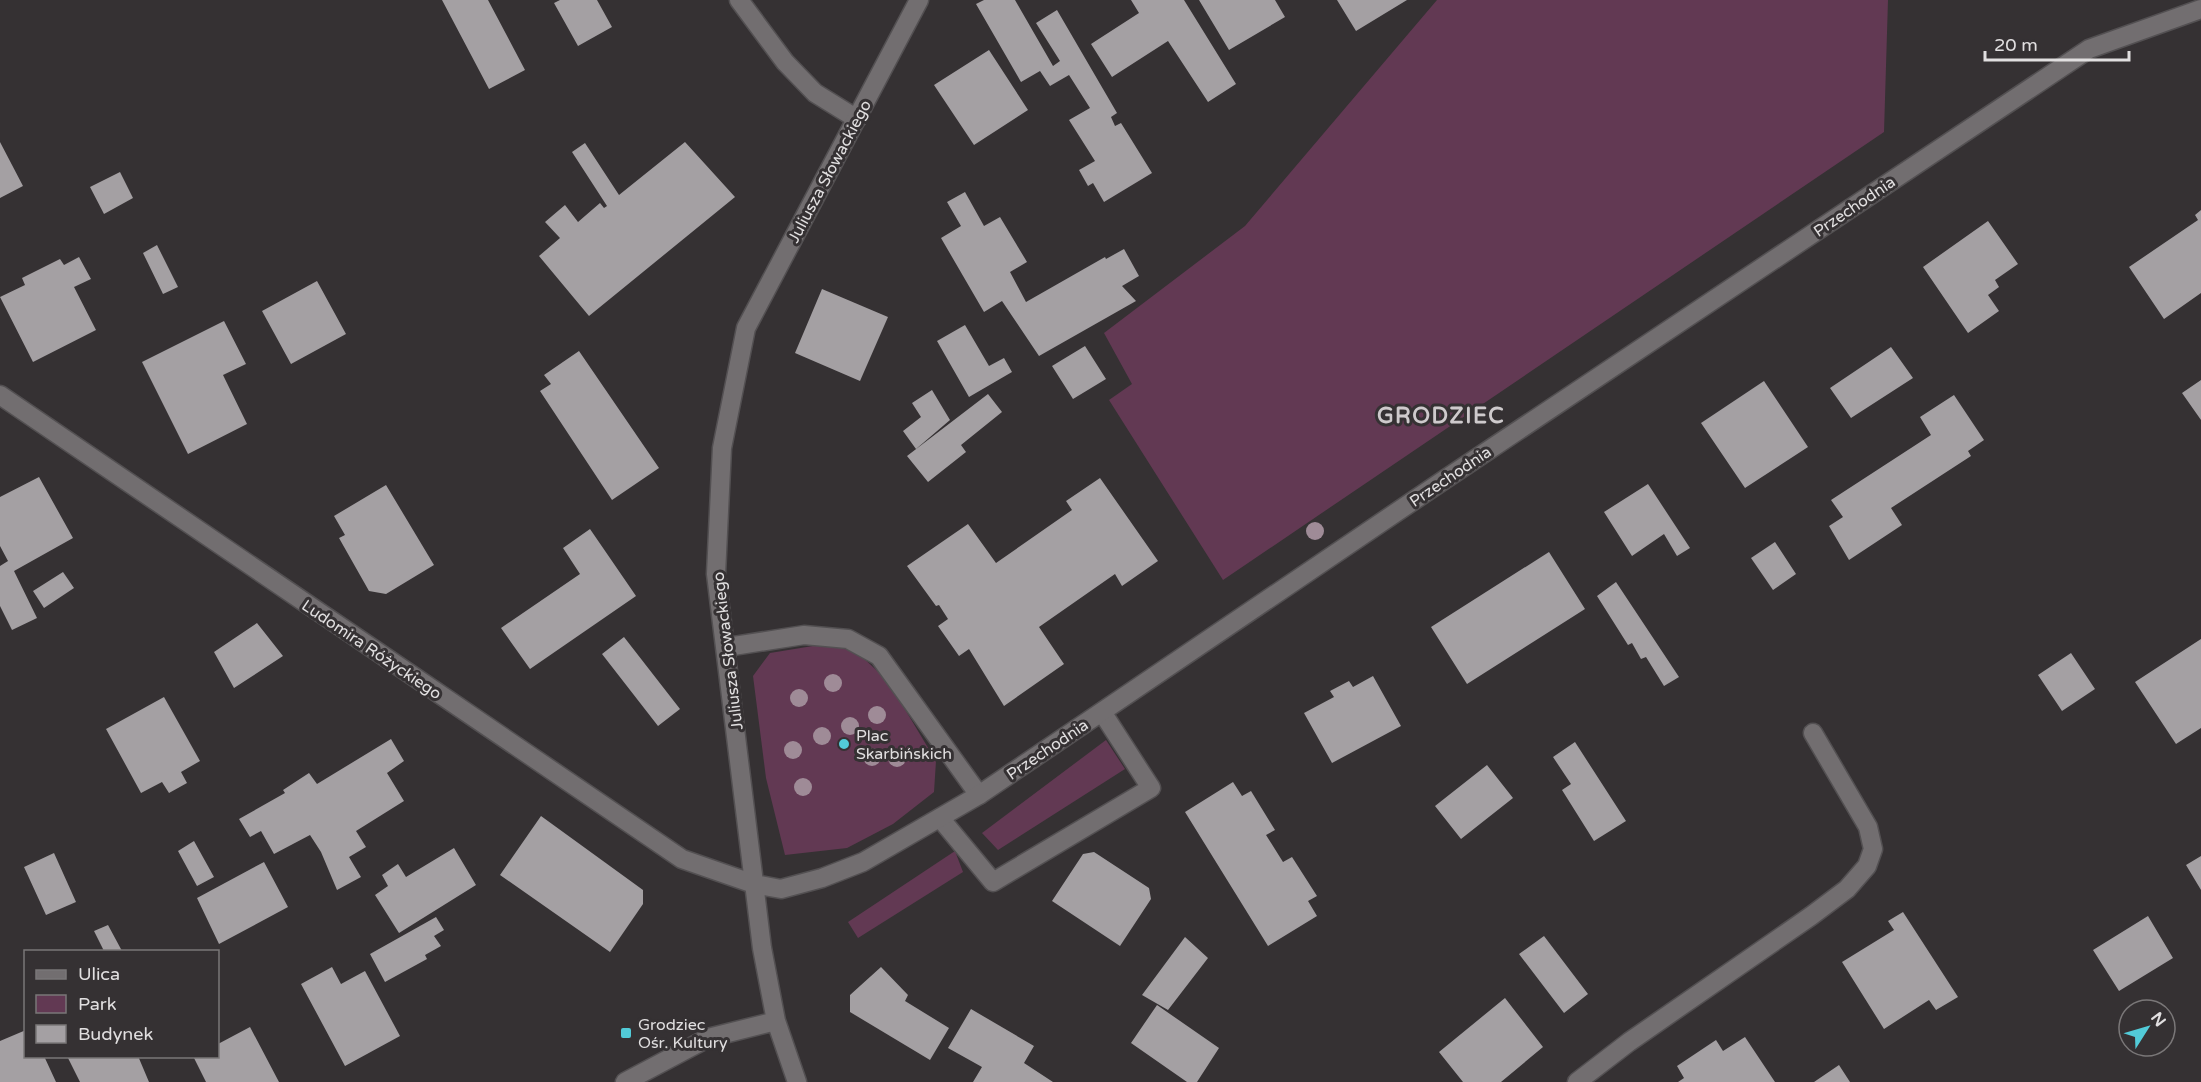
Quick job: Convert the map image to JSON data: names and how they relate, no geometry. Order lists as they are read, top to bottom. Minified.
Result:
{"streets":{"street":["Juliusza Słowackiego","Przechodnia","Ludomira Różyckiego"]},"crossings":[["Juliusza Słowackiego","Przechodnia"],["Juliusza Słowackiego","Ludomira Różyckiego"],["Przechodnia","Ludomira Różyckiego"]],"districts":["GRODZIEC"],"places":{"other":["Plac Skarbińskich"],"transit":["Grodziec Ośr. Kultury"]},"legend":["Ulica","Park","Budynek"],"scale_bar":"20 m","north":"top right"}
